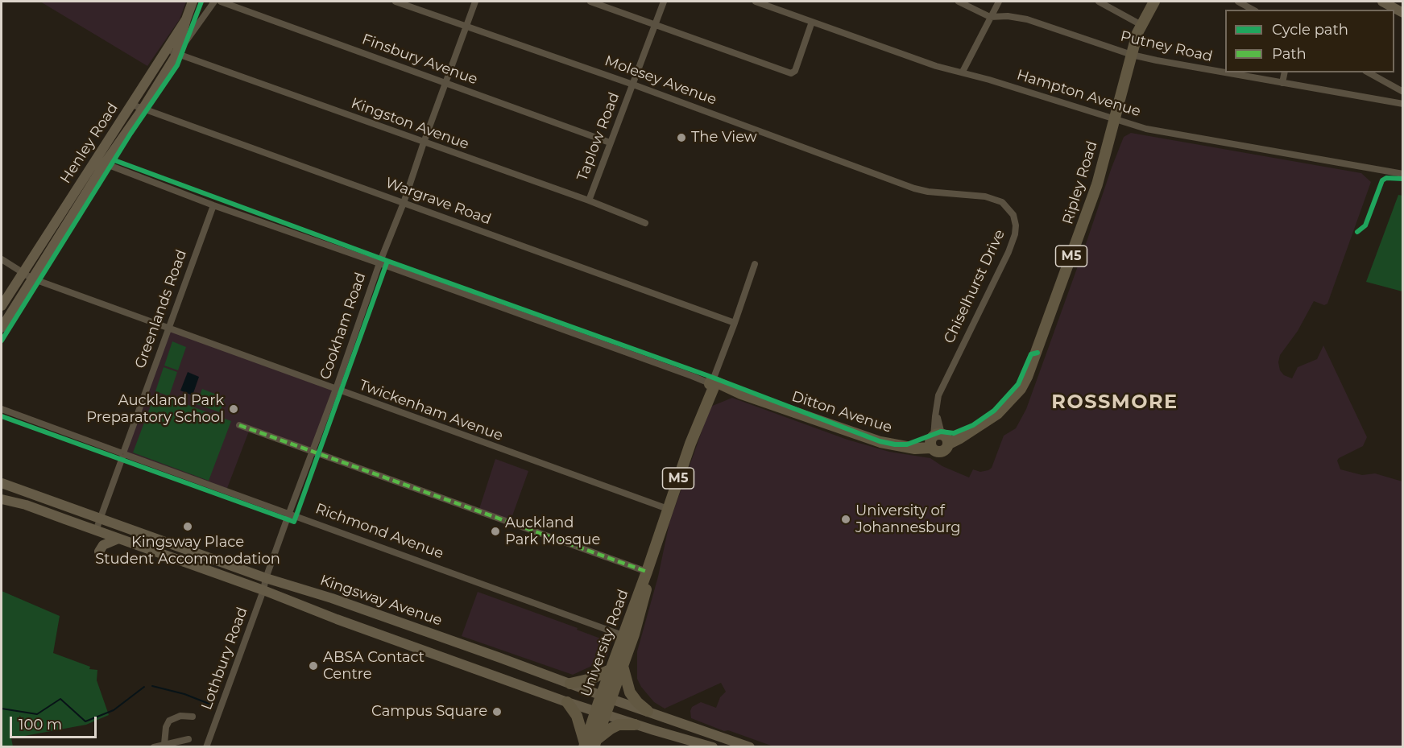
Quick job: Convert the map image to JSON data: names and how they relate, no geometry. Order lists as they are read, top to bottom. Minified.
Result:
{"streets":{"main road":["Henley Road","Ripley Road","M5","Ditton Avenue","Kingsway Avenue","University Road"],"street":["Putney Road","Finsbury Avenue","Molesey Avenue","Hampton Avenue","Kingston Avenue","Taplow Road","Wargrave Road","Chiselhurst Drive","Greenlands Road","Cookham Road","Twickenham Avenue","Richmond Avenue","Lothbury Road"]},"crossings":[["Putney Road","Ripley Road"],["Finsbury Avenue","Taplow Road"],["Finsbury Avenue","Cookham Road"],["Molesey Avenue","Taplow Road"],["Molesey Avenue","Chiselhurst Drive"],["Molesey Avenue","Cookham Road"],["Hampton Avenue","Ripley Road"],["Kingston Avenue","Taplow Road"],["Kingston Avenue","Henley Road"],["Kingston Avenue","Cookham Road"],["Henley Road","Wargrave Road"],["Henley Road","Twickenham Avenue"],["Henley Road","Ditton Avenue"],["Ripley Road","Chiselhurst Drive"],["Ripley Road","Ditton Avenue"],["Wargrave Road","Cookham Road"],["Wargrave Road","University Road"],["Chiselhurst Drive","Ditton Avenue"],["Greenlands Road","Twickenham Avenue"],["Greenlands Road","Ditton Avenue"],["Greenlands Road","Richmond Avenue"],["Greenlands Road","Kingsway Avenue"],["Cookham Road","Twickenham Avenue"],["Cookham Road","Ditton Avenue"],["Cookham Road","Richmond Avenue"],["Cookham Road","Kingsway Avenue"],["Cookham Road","Lothbury Road"],["Twickenham Avenue","University Road"],["Ditton Avenue","University Road"],["Richmond Avenue","University Road"],["Kingsway Avenue","University Road"],["Kingsway Avenue","Lothbury Road"]],"districts":["ROSSMORE"],"places":["The View","Auckland Park Preparatory School","University of Johannesburg","Kingsway Place Student Accommodation","Auckland Park Mosque","ABSA Contact Centre","Campus Square"],"legend":["Cycle path","Path"],"scale_bar":"100 m"}
